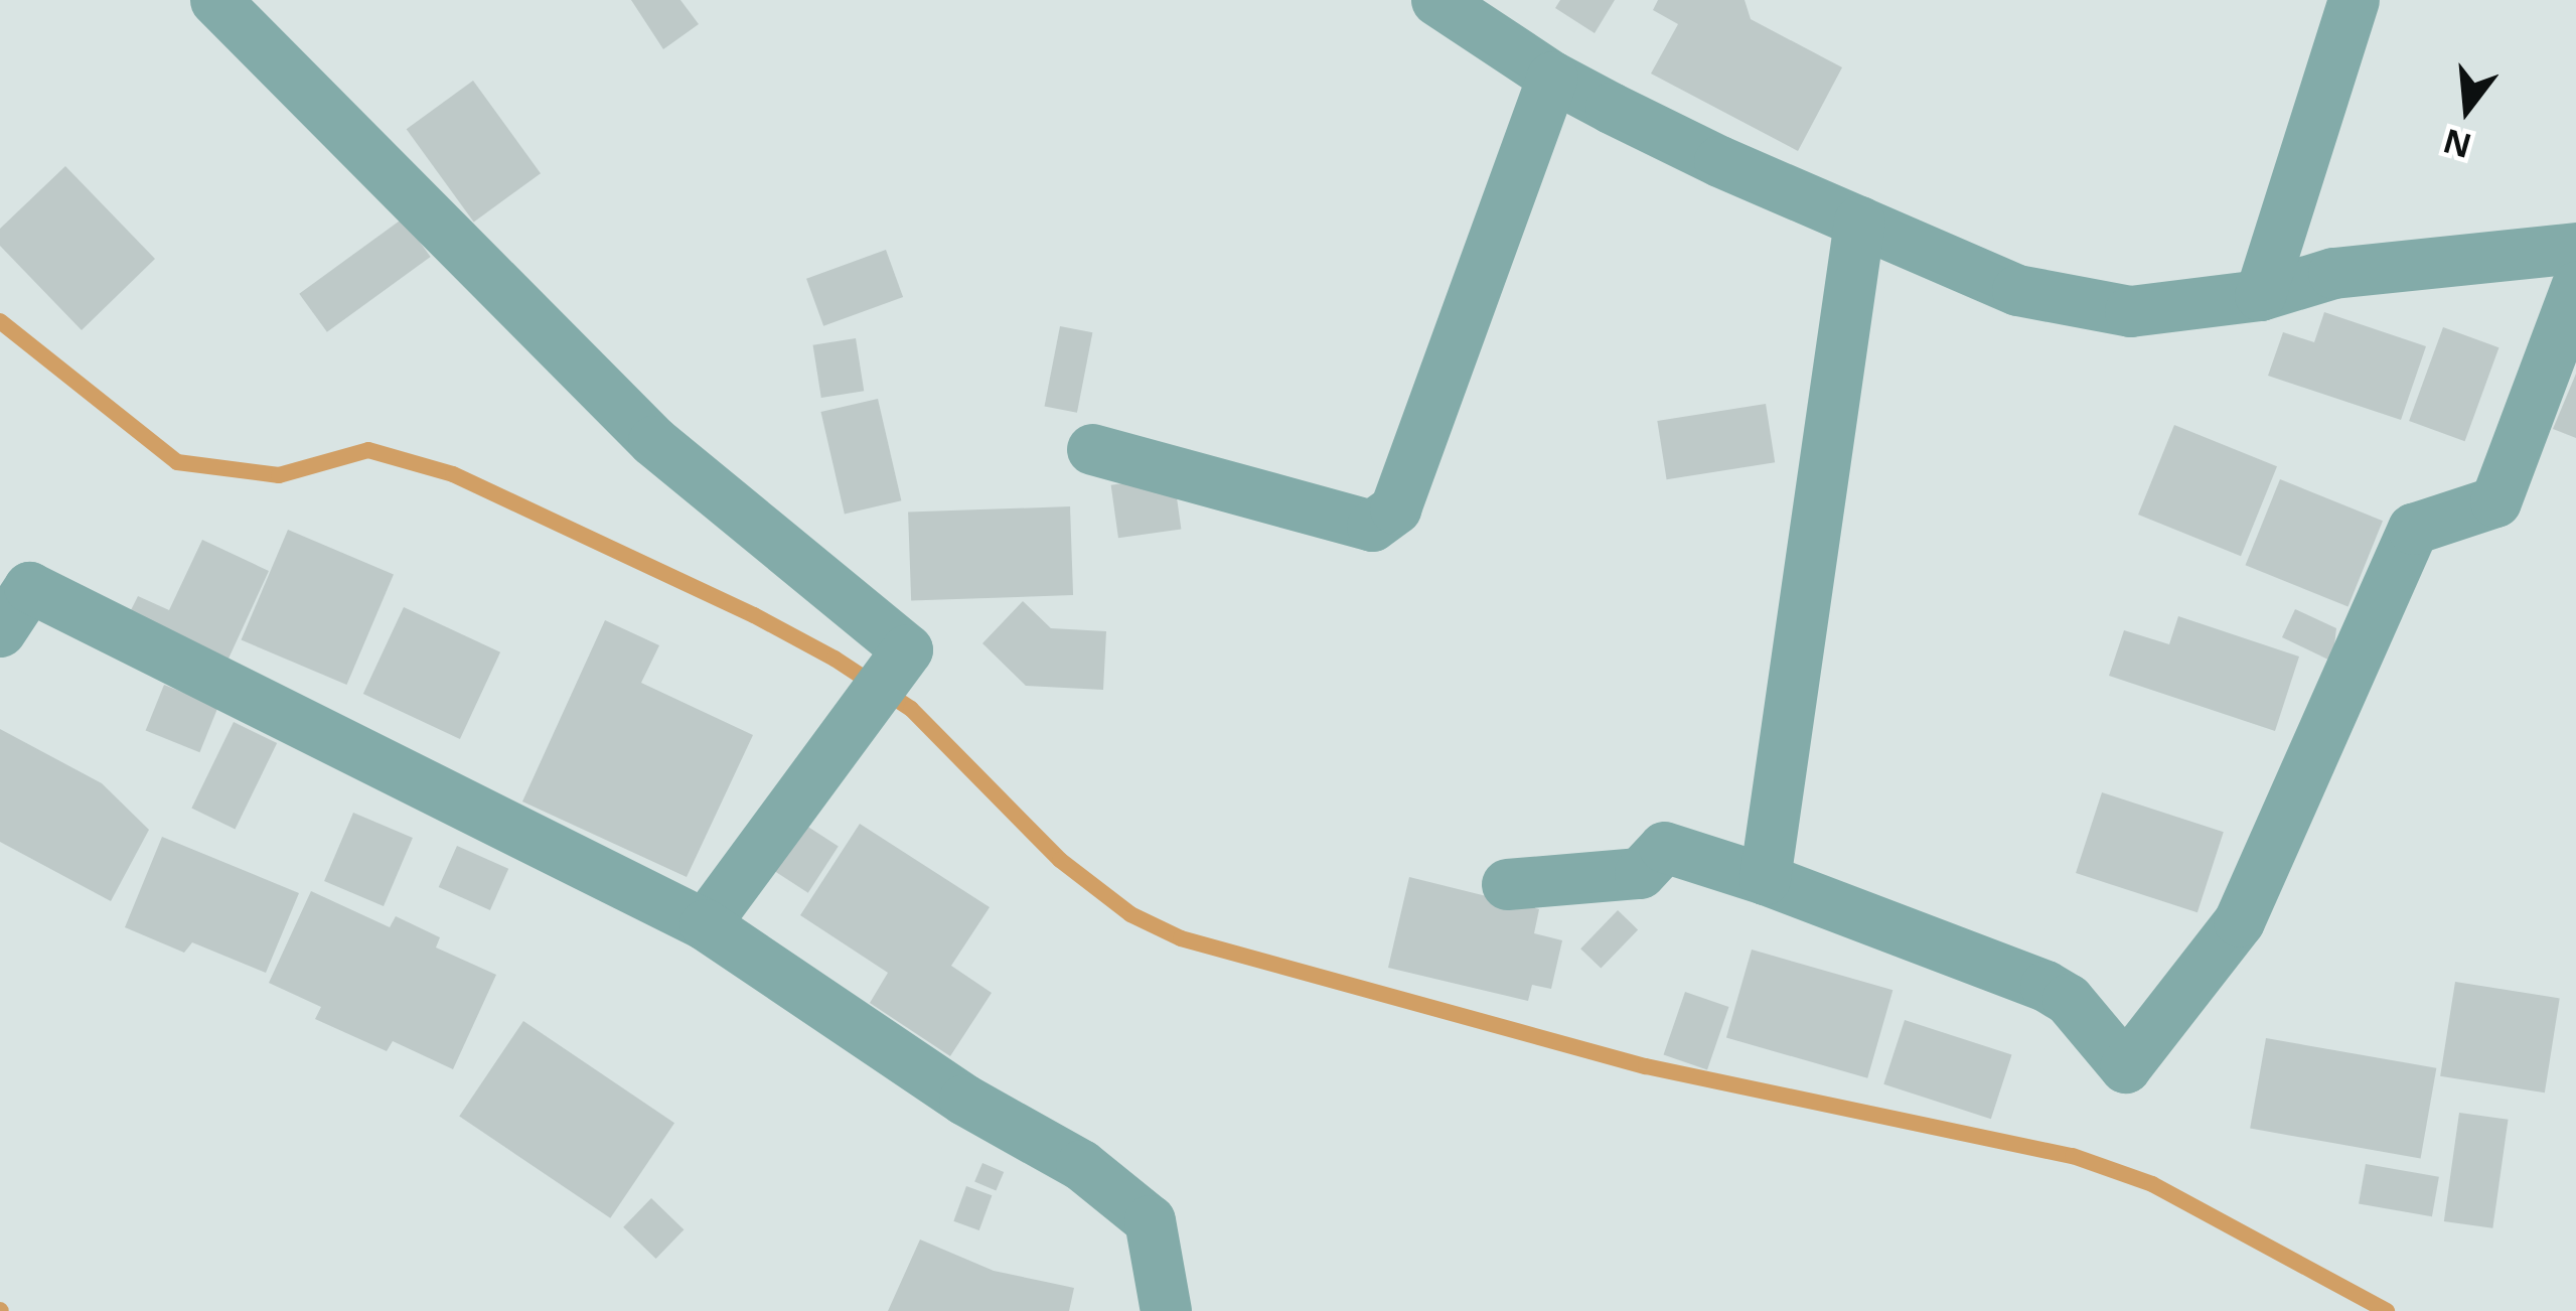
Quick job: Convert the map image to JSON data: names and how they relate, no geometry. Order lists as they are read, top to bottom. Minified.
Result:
{"north":"bottom"}
